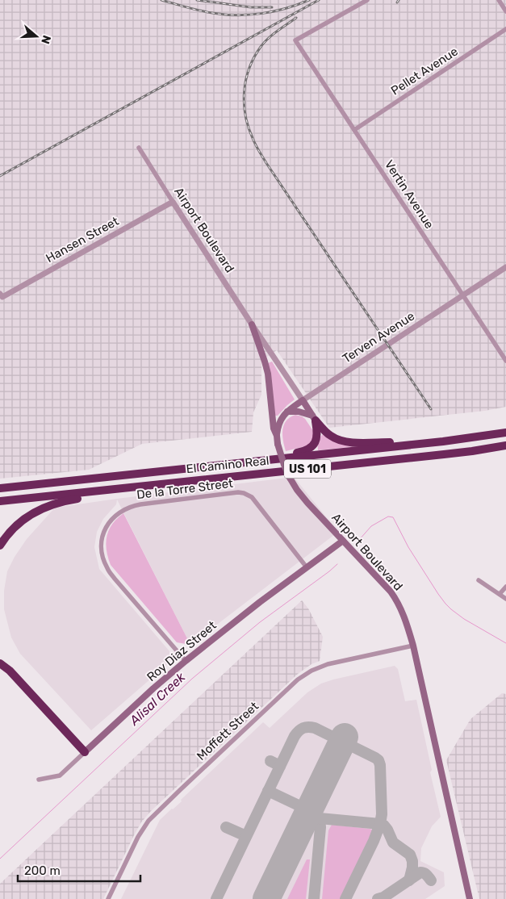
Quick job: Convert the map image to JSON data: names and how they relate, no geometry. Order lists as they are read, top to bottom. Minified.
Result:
{"streets":{"highway":["El Camino Real","US 101"],"main road":["Airport Boulevard","Terven Avenue","Roy Diaz Street"],"street":["Pellet Avenue","Vertin Avenue","Hansen Street","De la Torre Street","Moffett Street"]},"crossings":[["Pellet Avenue","Vertin Avenue"],["Vertin Avenue","Terven Avenue"],["Airport Boulevard","Hansen Street"],["Airport Boulevard","Terven Avenue"],["Airport Boulevard","Roy Diaz Street"],["Airport Boulevard","Moffett Street"],["De la Torre Street","Roy Diaz Street"]],"water":["Alisal Creek"],"scale_bar":"200 m","north":"right"}
